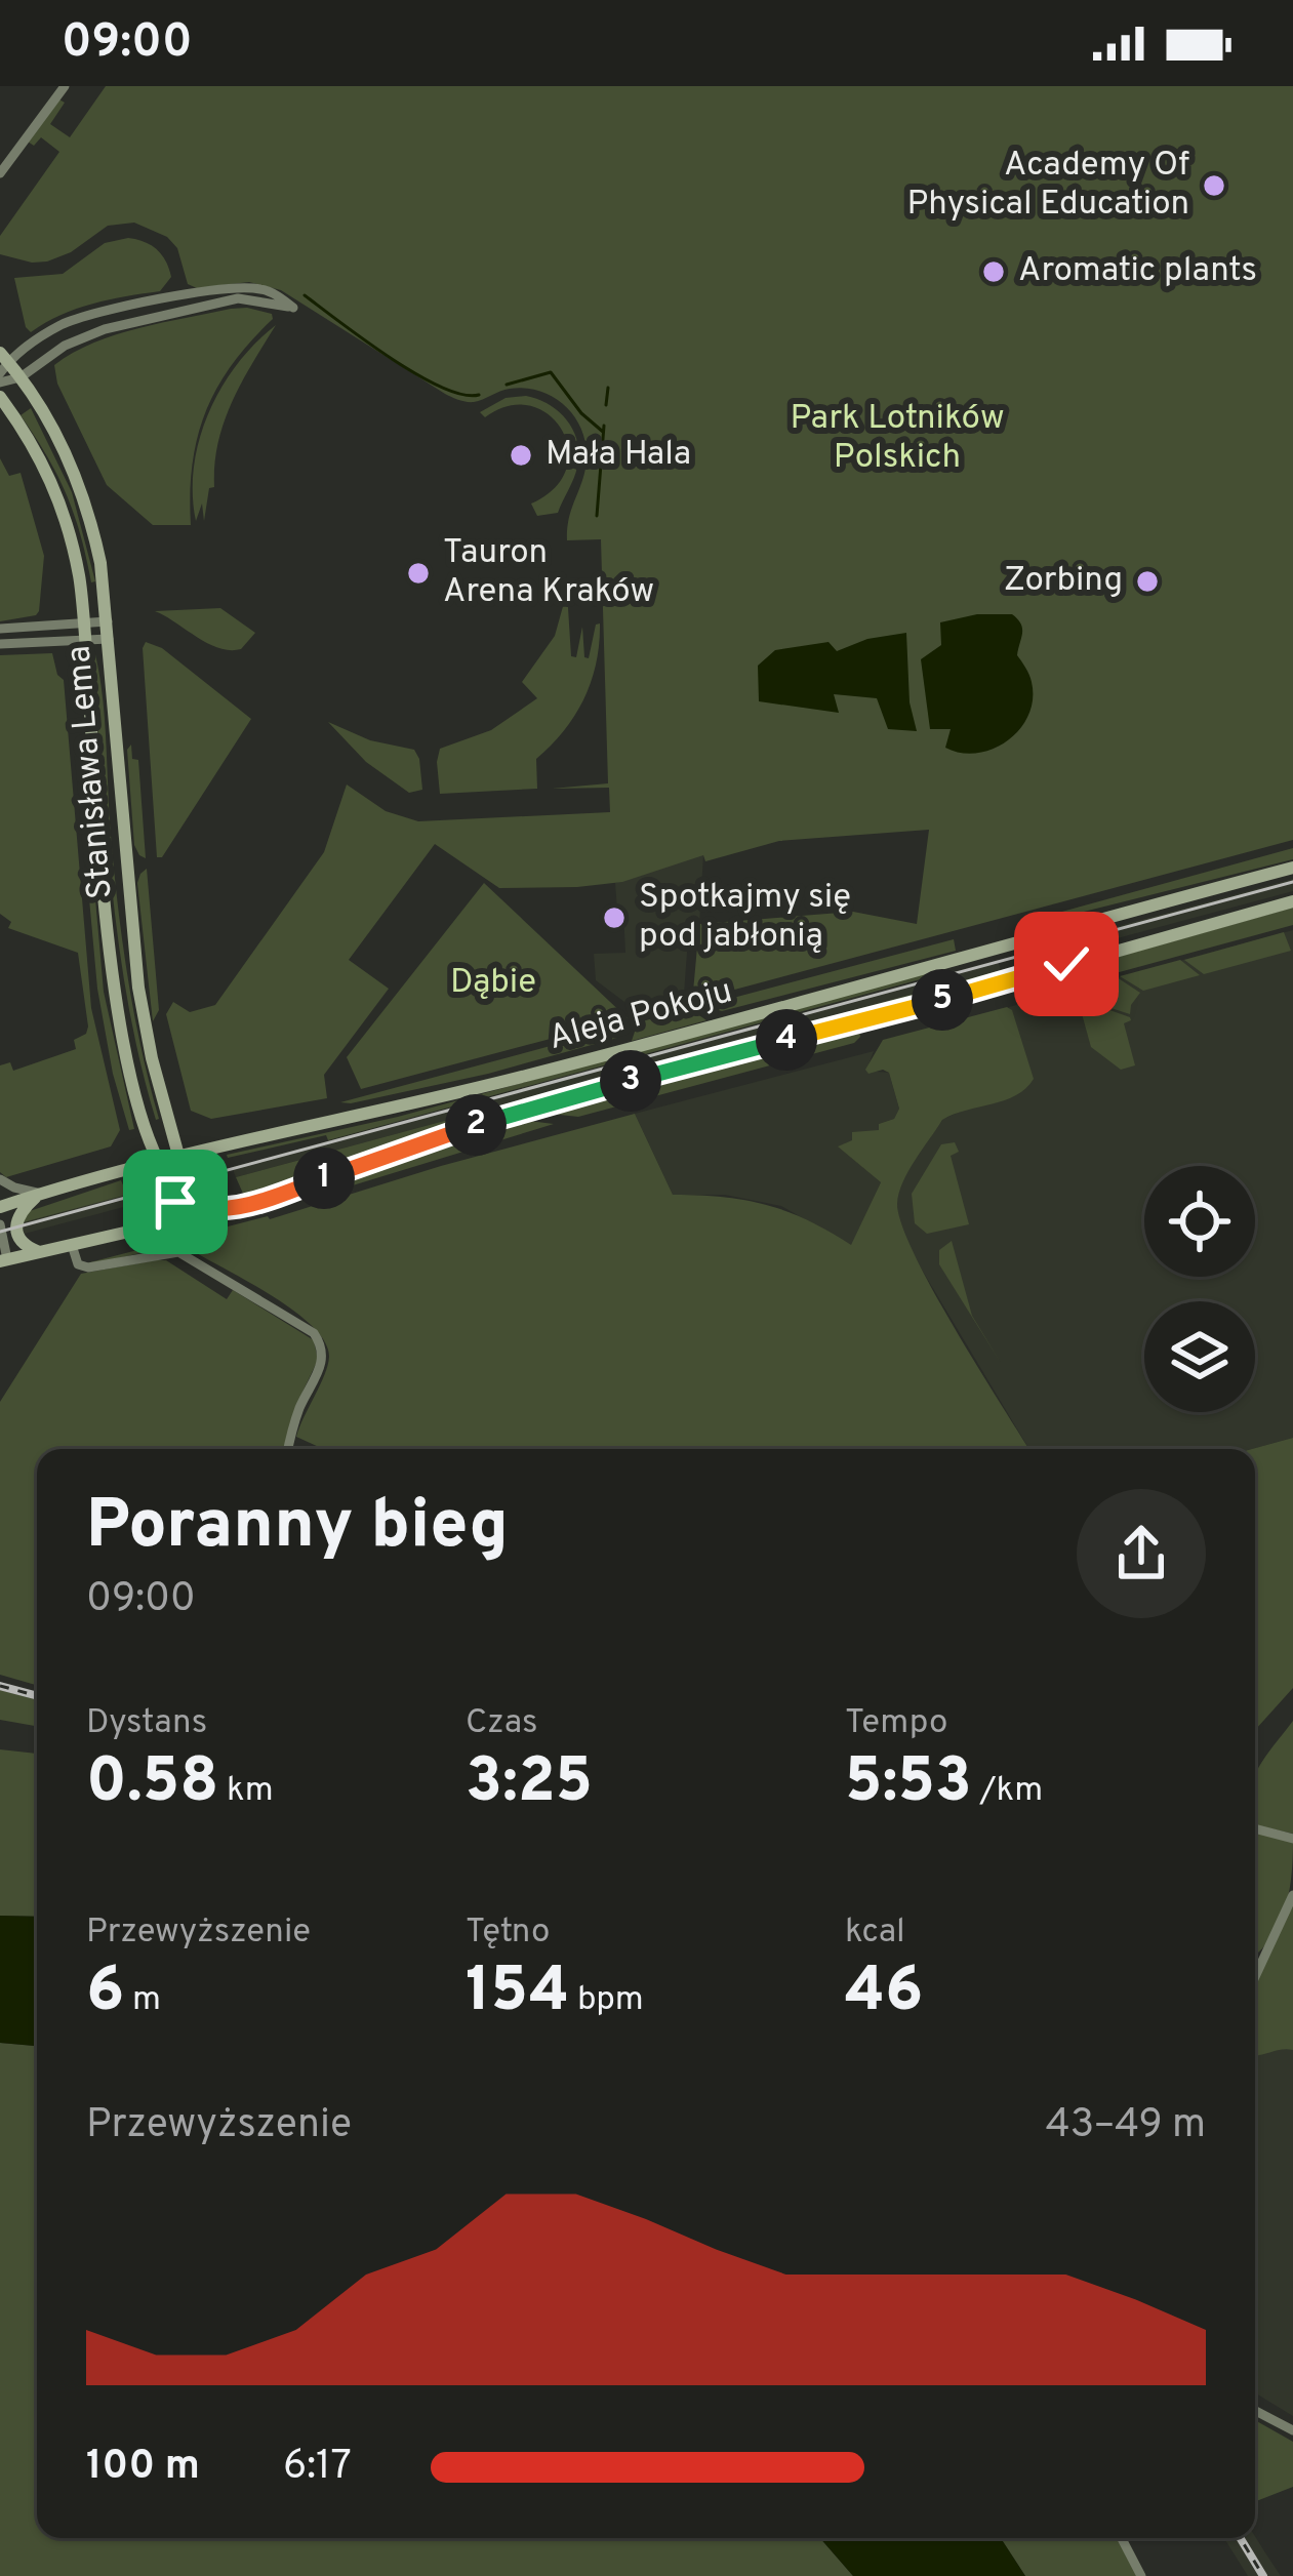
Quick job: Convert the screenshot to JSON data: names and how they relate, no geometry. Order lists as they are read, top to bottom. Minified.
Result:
{"streets":{"main road":["Stanisława Lema","Aleja Pokoju"]},"crossings":[["Stanisława Lema","Aleja Pokoju"]],"parks":["Park Lotników Polskich","Dąbie"],"places":["Academy Of Physical Education","Aromatic plants","Mała Hala","Tauron Arena Kraków","Zorbing","Spotkajmy się pod jabłonią"],"page":{"status":"09:00","pins":["5","4","3","2","1"],"heading":["Poranny bieg","09:00"],"stats":[["Dystans","0.58 km"],["Czas","3:25"],["Tempo","5:53 /km"],["Przewyższenie","6 m"],["Tętno","154 bpm"],["kcal","46"]],"chart":["Przewyższenie","43–49 m"],"list":[{"name":"100 m","note":"6:17"}]}}
